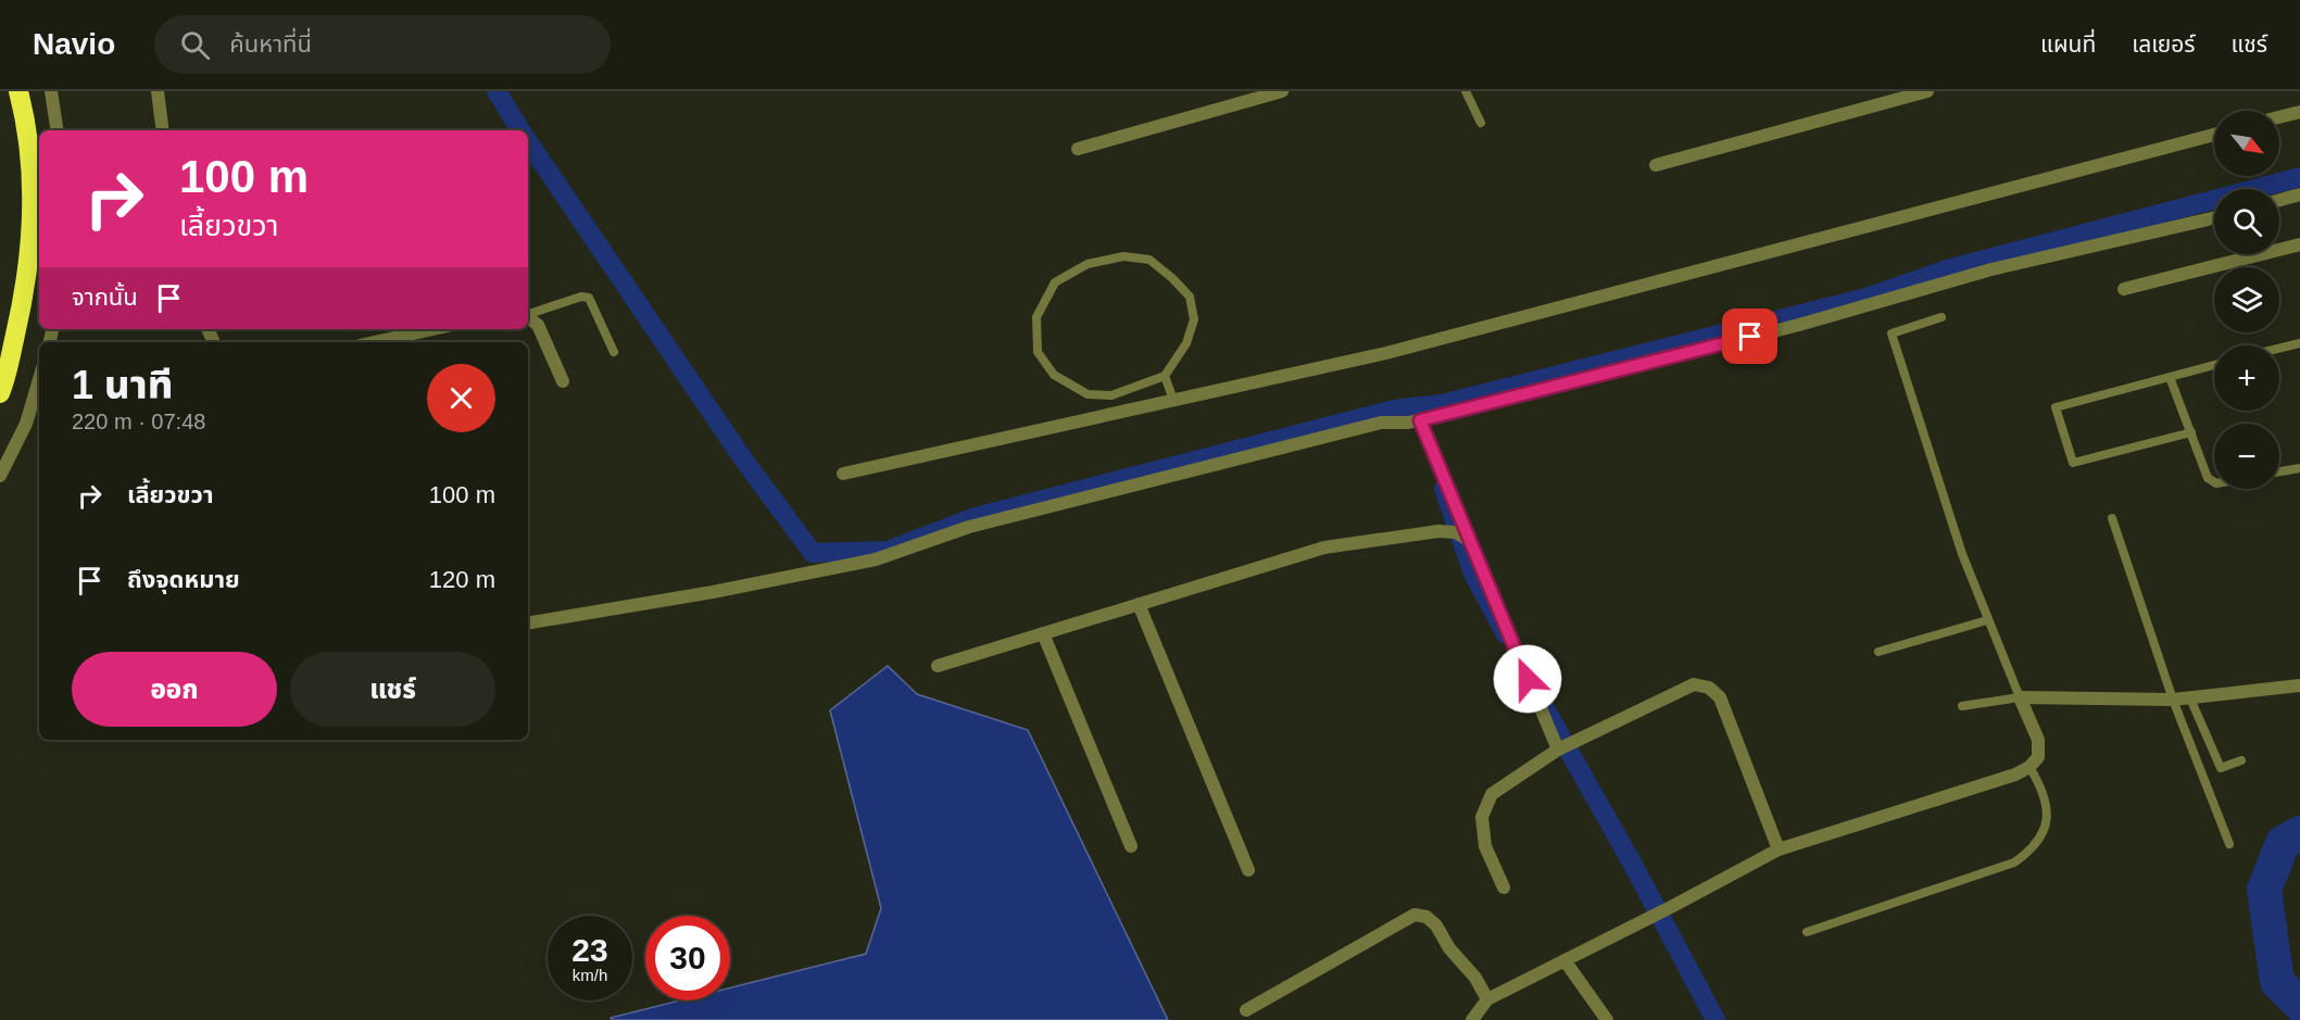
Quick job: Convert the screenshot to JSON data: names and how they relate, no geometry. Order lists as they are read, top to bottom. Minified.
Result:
{"north":"bottom right","page":{"header":"Navio","search":"ค้นหาที่นี่","nav":["แผนที่","เลเยอร์","แชร์"],"map_buttons":["+","−"],"turn":["100 m","เลี้ยวขวา"],"then":"จากนั้น","heading":["1 นาที","220 m · 07:48"],"list":[{"name":"เลี้ยวขวา","value":"100 m"},{"name":"ถึงจุดหมาย","value":"120 m"}],"buttons":["ออก","แชร์"],"speed":"23 km/h","limit":"30"}}
